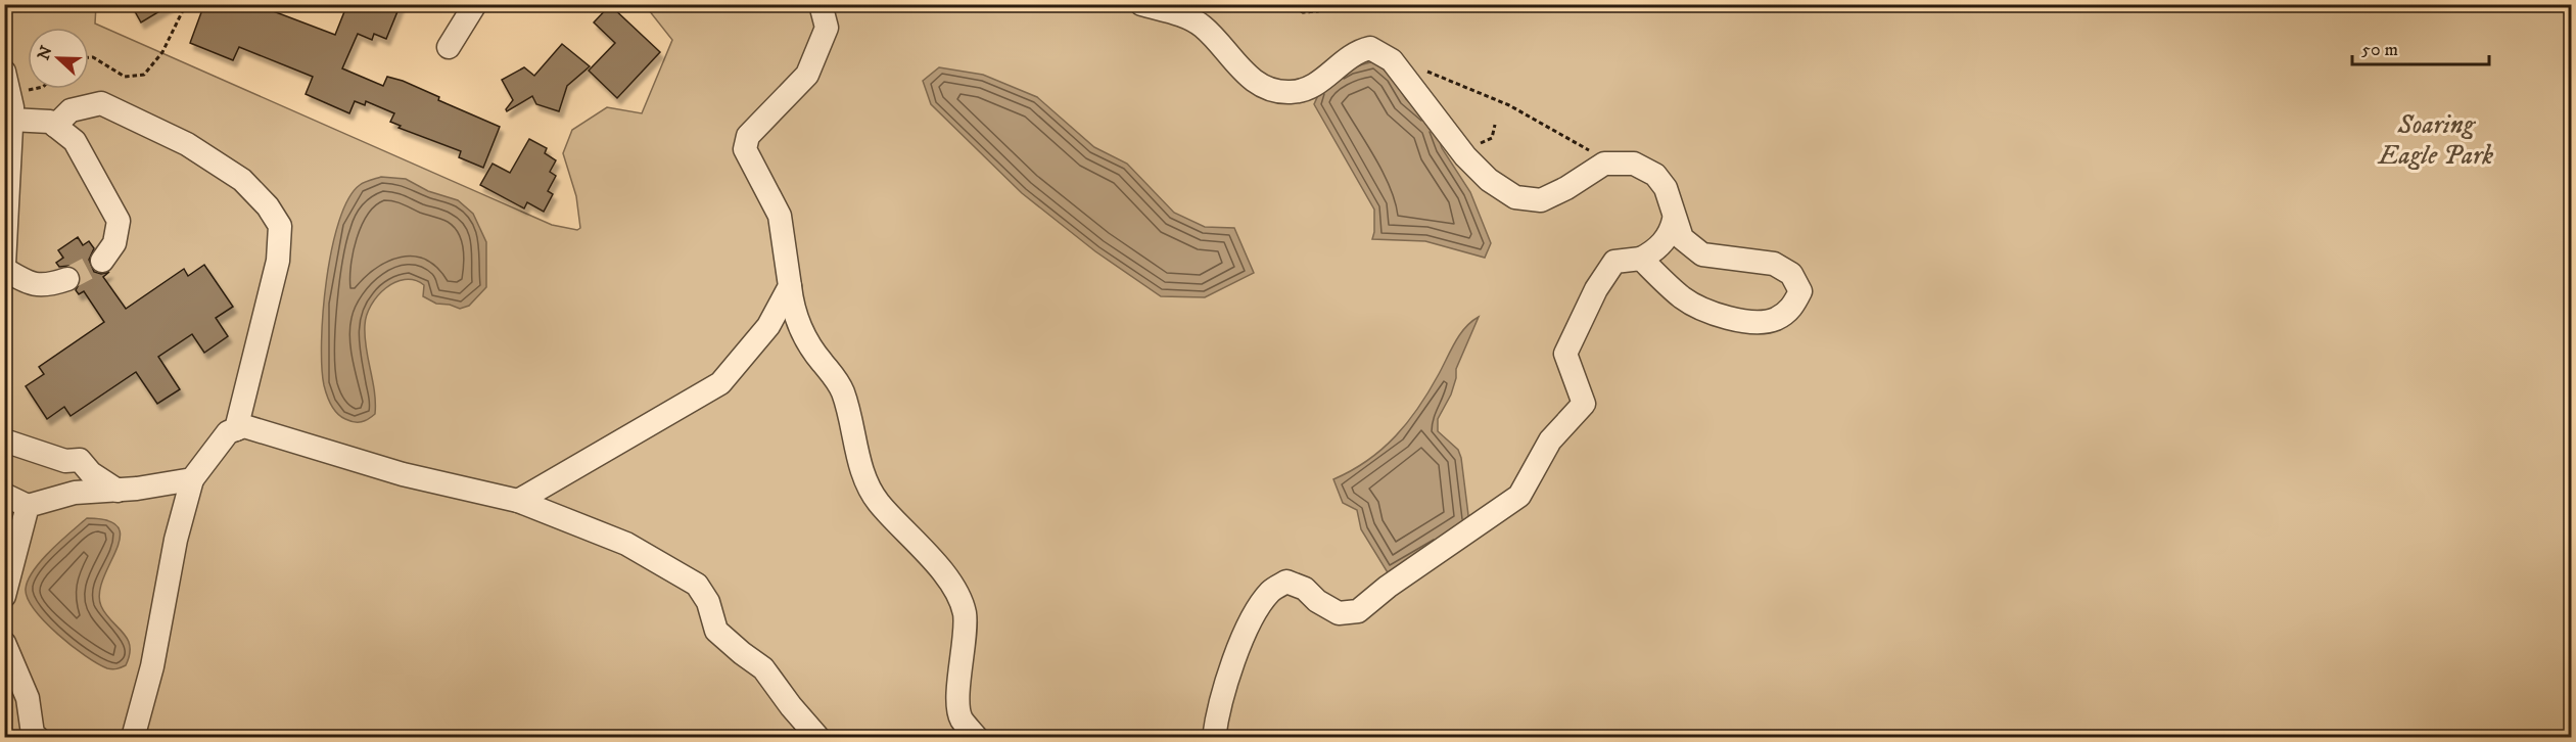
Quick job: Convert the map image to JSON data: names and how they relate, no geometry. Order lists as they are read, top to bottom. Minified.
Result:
{"parks":["Soaring Eagle Park"],"scale_bar":"50 m","north":"left"}
